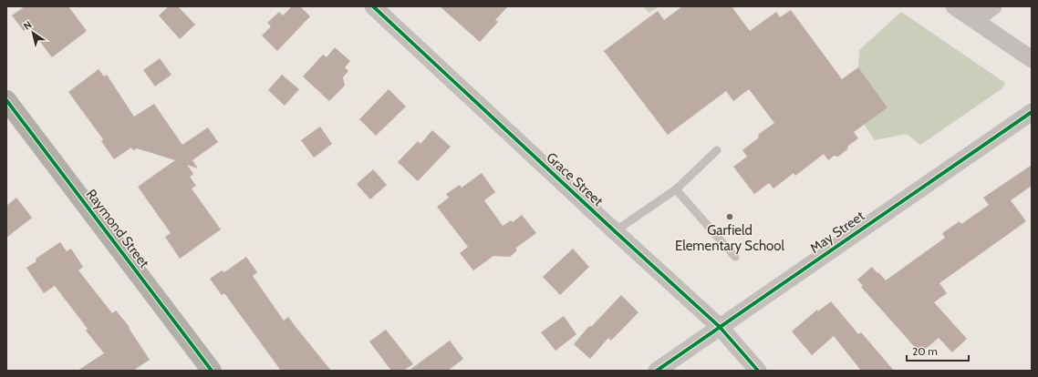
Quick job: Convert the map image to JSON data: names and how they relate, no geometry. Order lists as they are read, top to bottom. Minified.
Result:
{"streets":{"street":["Grace Street","Raymond Street","May Street"]},"crossings":[["Grace Street","May Street"]],"places":["Garfield Elementary School"],"scale_bar":"20 m","north":"top left"}
